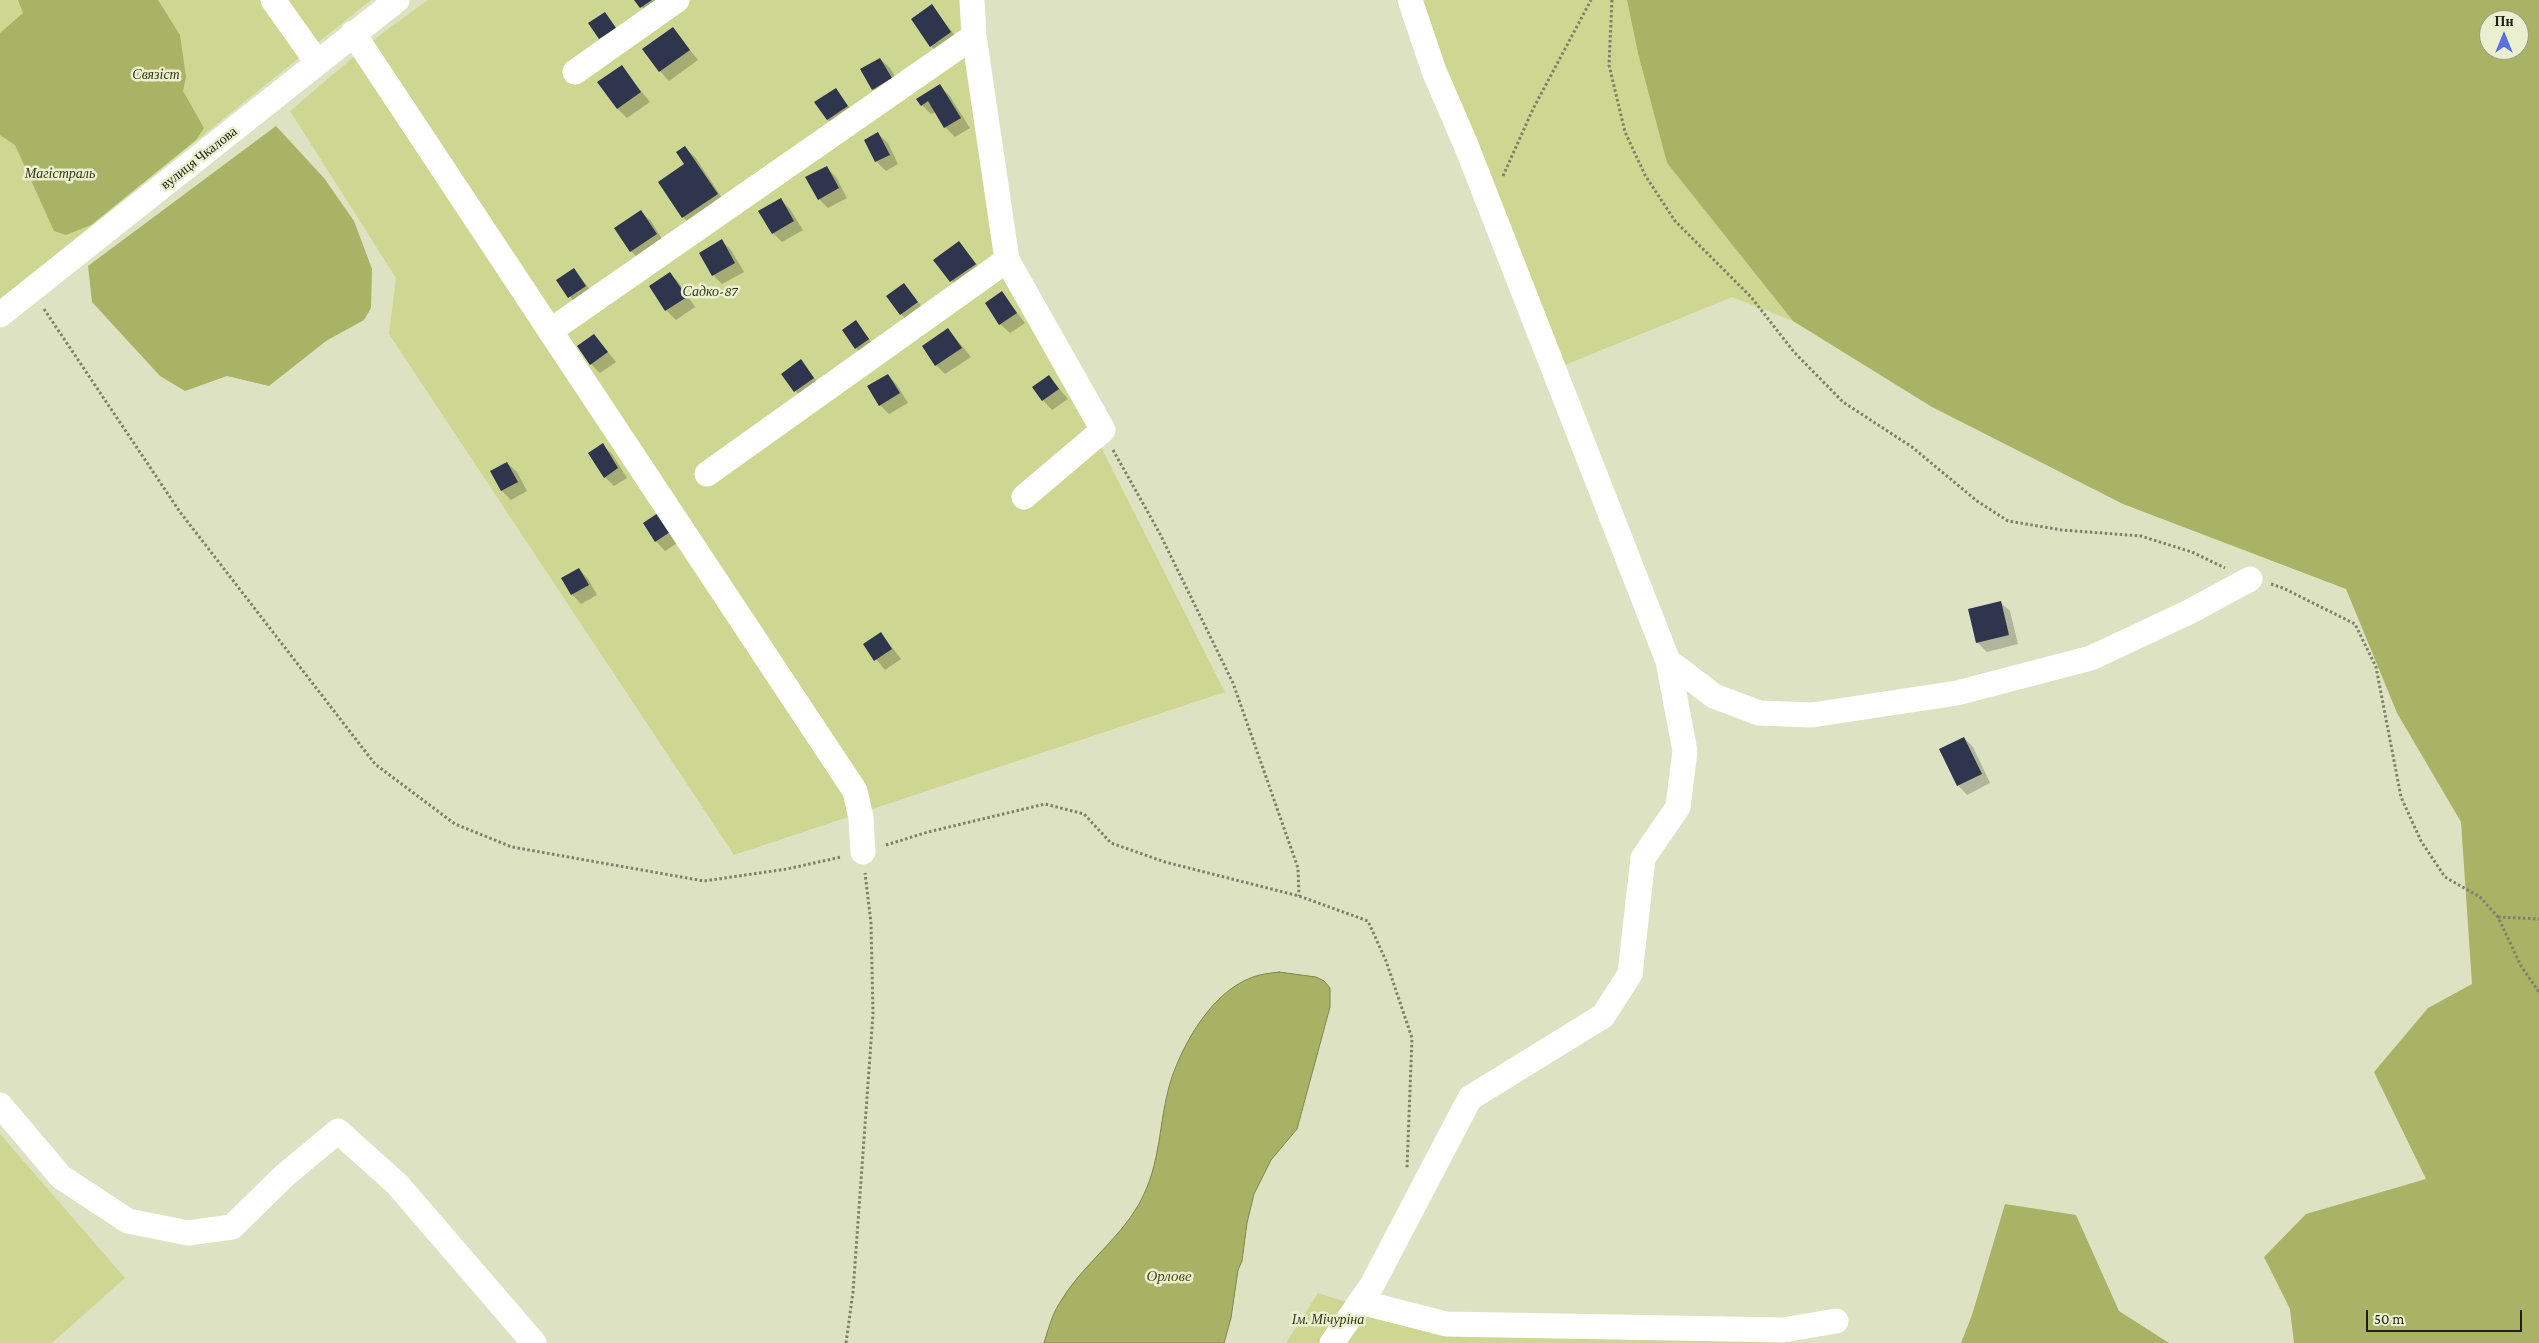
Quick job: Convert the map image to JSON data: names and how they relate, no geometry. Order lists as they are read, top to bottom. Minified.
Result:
{"streets":{"street":["вулиця Чкалова"]},"water":["Орлове"],"parks":["Связіст","Магістраль","Садко-87","Ім. Мічуріна"],"scale_bar":"50 m","north":"top"}
